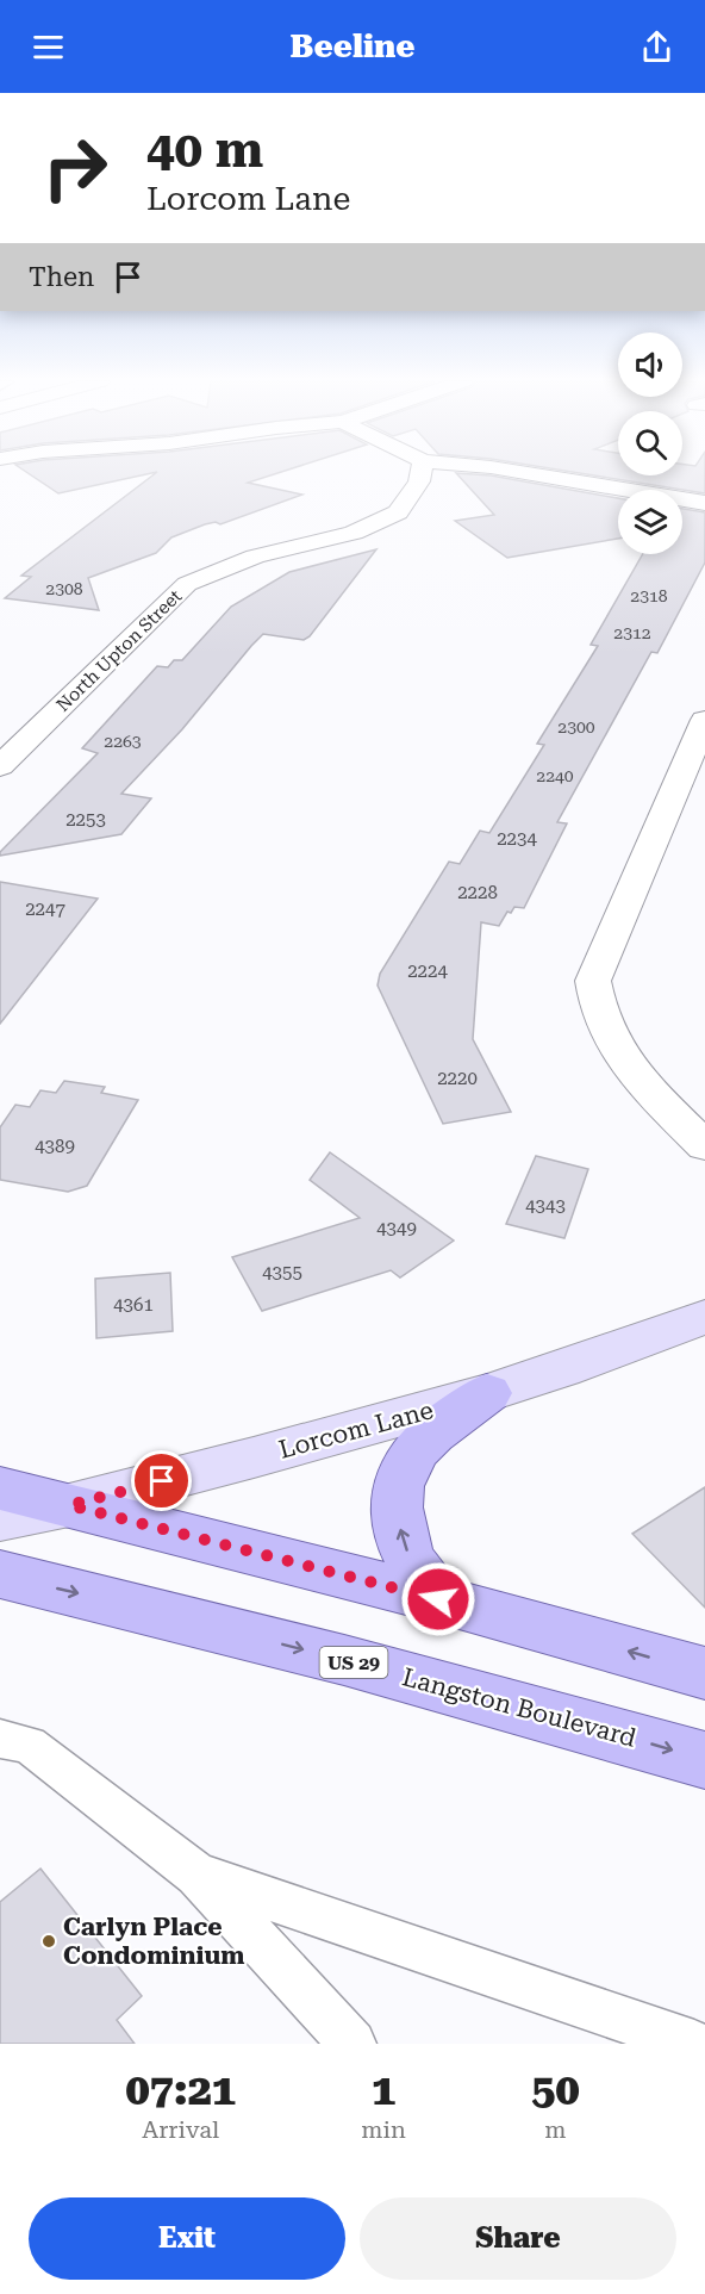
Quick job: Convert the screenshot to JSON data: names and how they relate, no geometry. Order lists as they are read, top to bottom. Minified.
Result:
{"streets":{"main road":["US 29","Langston Boulevard"],"street":["North Upton Street","Lorcom Lane"]},"places":["Carlyn Place Condominium"],"house_numbers":["2308","2318","2312","2300","2263","2240","2253","2234","2228","2247","2224","2220","4389","4343","4349","4355","4361"],"page":{"header":"Beeline","turn":["40 m","Lorcom Lane"],"then":"Then","eta":["07:21","Arrival","1","min","50","m"],"buttons":["Exit","Share"]}}
